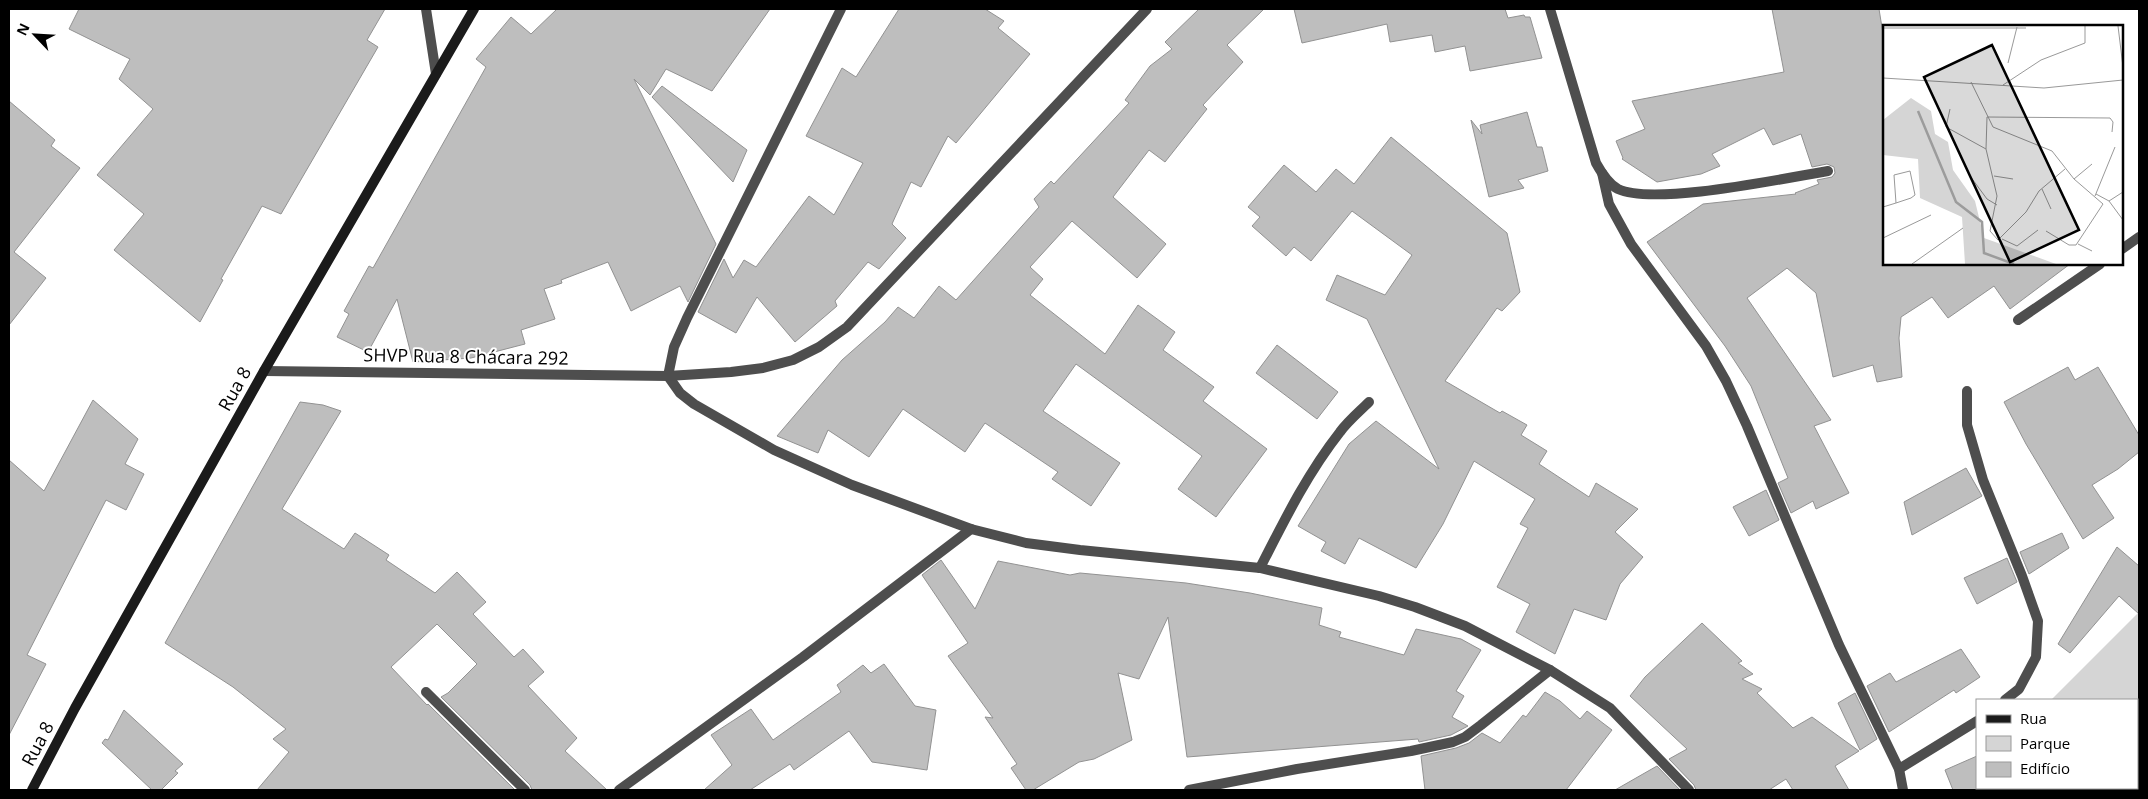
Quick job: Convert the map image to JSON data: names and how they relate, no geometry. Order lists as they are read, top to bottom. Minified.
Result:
{"streets":{"street":["SHVP Rua 8 Chácara 292","Rua 8"]},"crossings":[["SHVP Rua 8 Chácara 292","Rua 8"]],"legend":["Rua","Parque","Edifício"],"north":"top left"}
